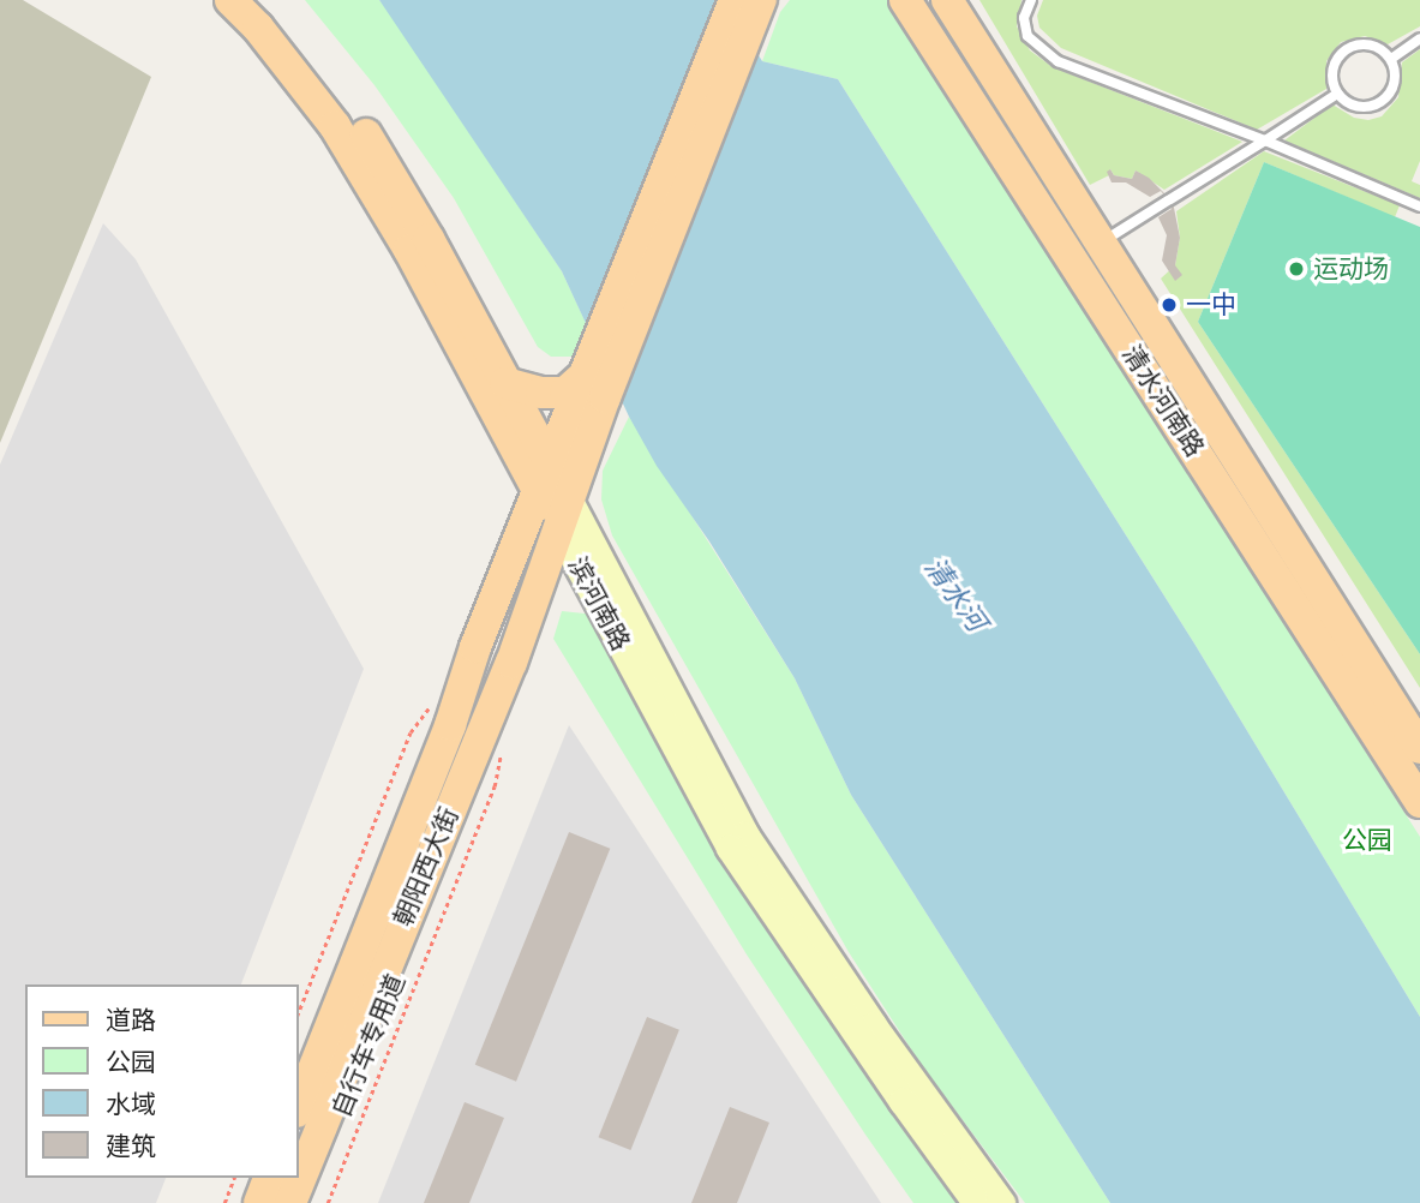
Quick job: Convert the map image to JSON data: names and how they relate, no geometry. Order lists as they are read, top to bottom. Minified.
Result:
{"streets":{"main road":["清水河南路","滨河南路","朝阳西大街"],"path":["自行车专用道"]},"crossings":[["滨河南路","朝阳西大街"]],"water":["清水河"],"parks":["公园"],"places":["运动场","一中"],"legend":["道路","公园","水域","建筑"]}
